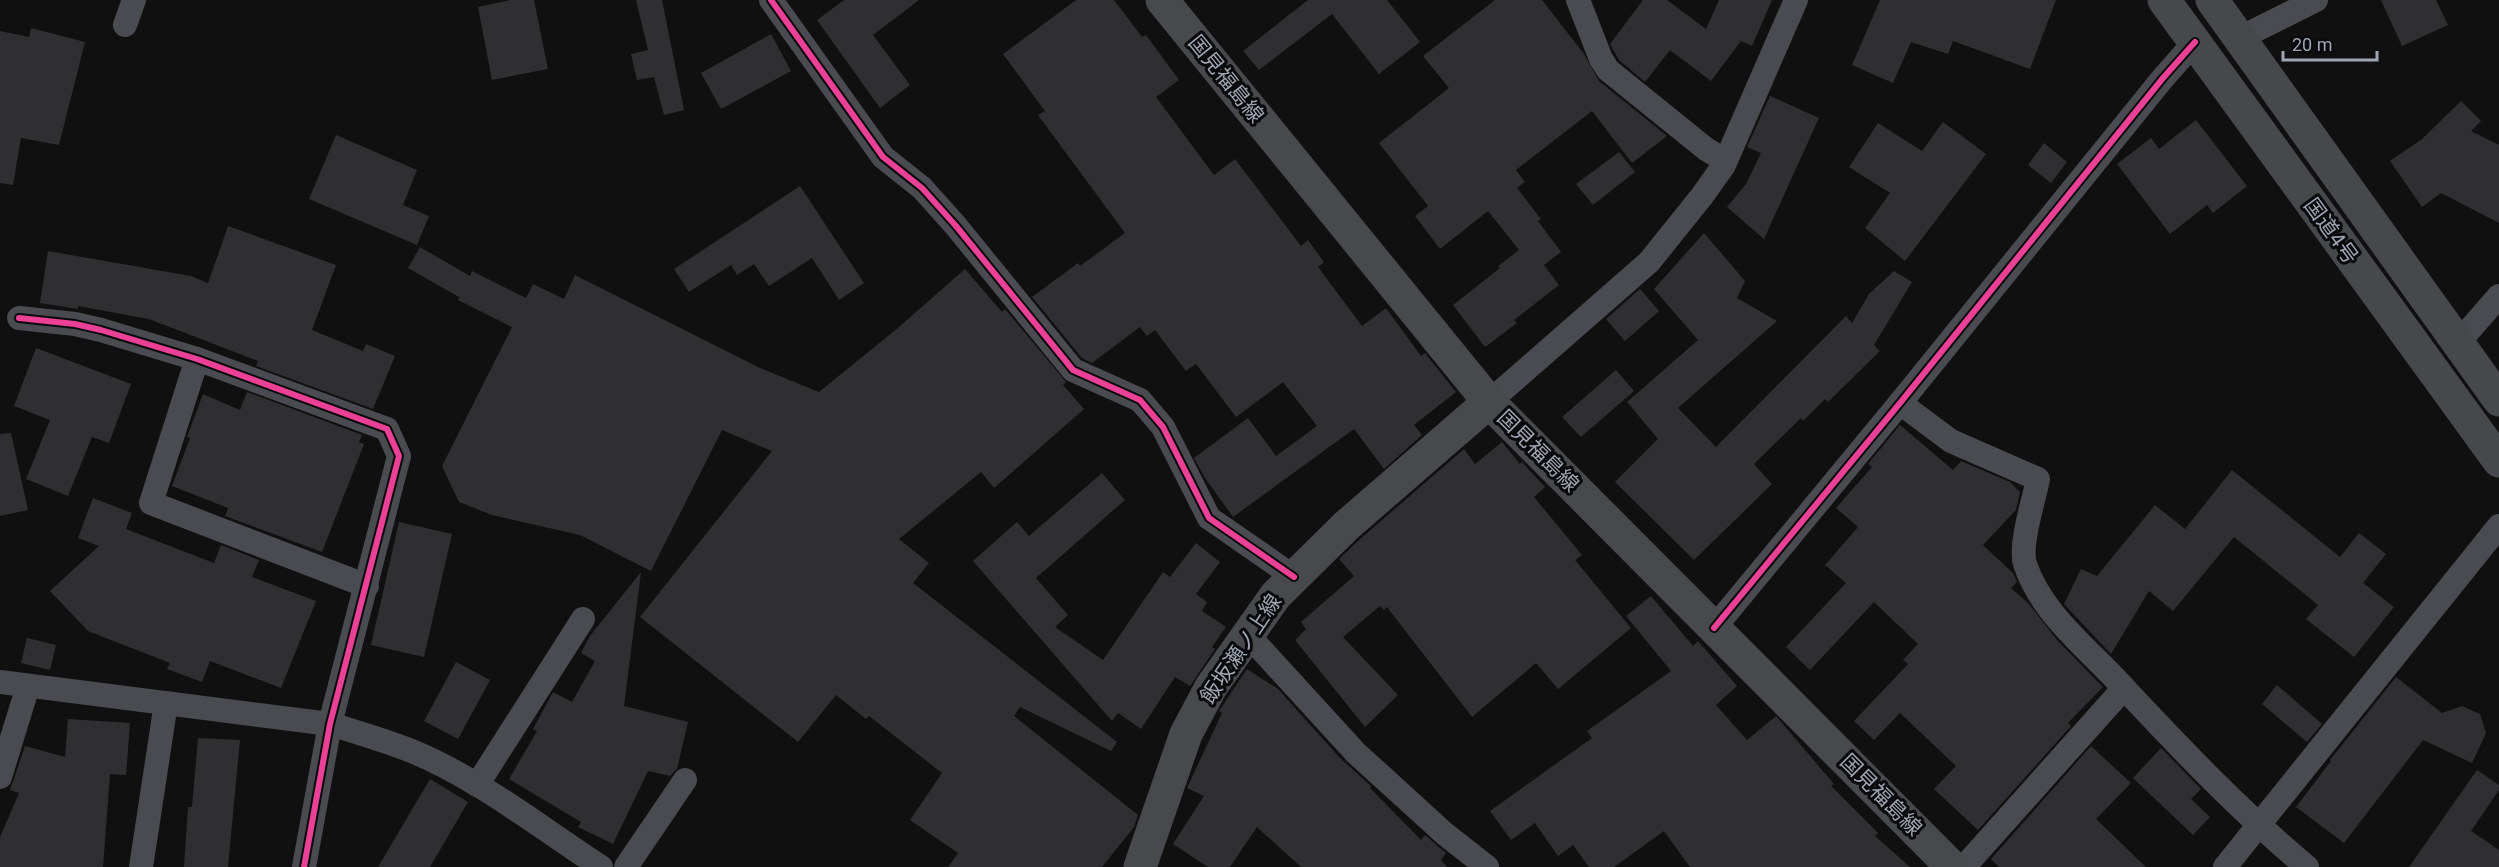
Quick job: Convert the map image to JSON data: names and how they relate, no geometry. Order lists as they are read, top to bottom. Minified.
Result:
{"streets":{"highway":["国道4号"],"main road":["国見福島線","飯坂瀬ノ上線"]},"crossings":[["国見福島線","飯坂瀬ノ上線"]],"scale_bar":"20 m"}
